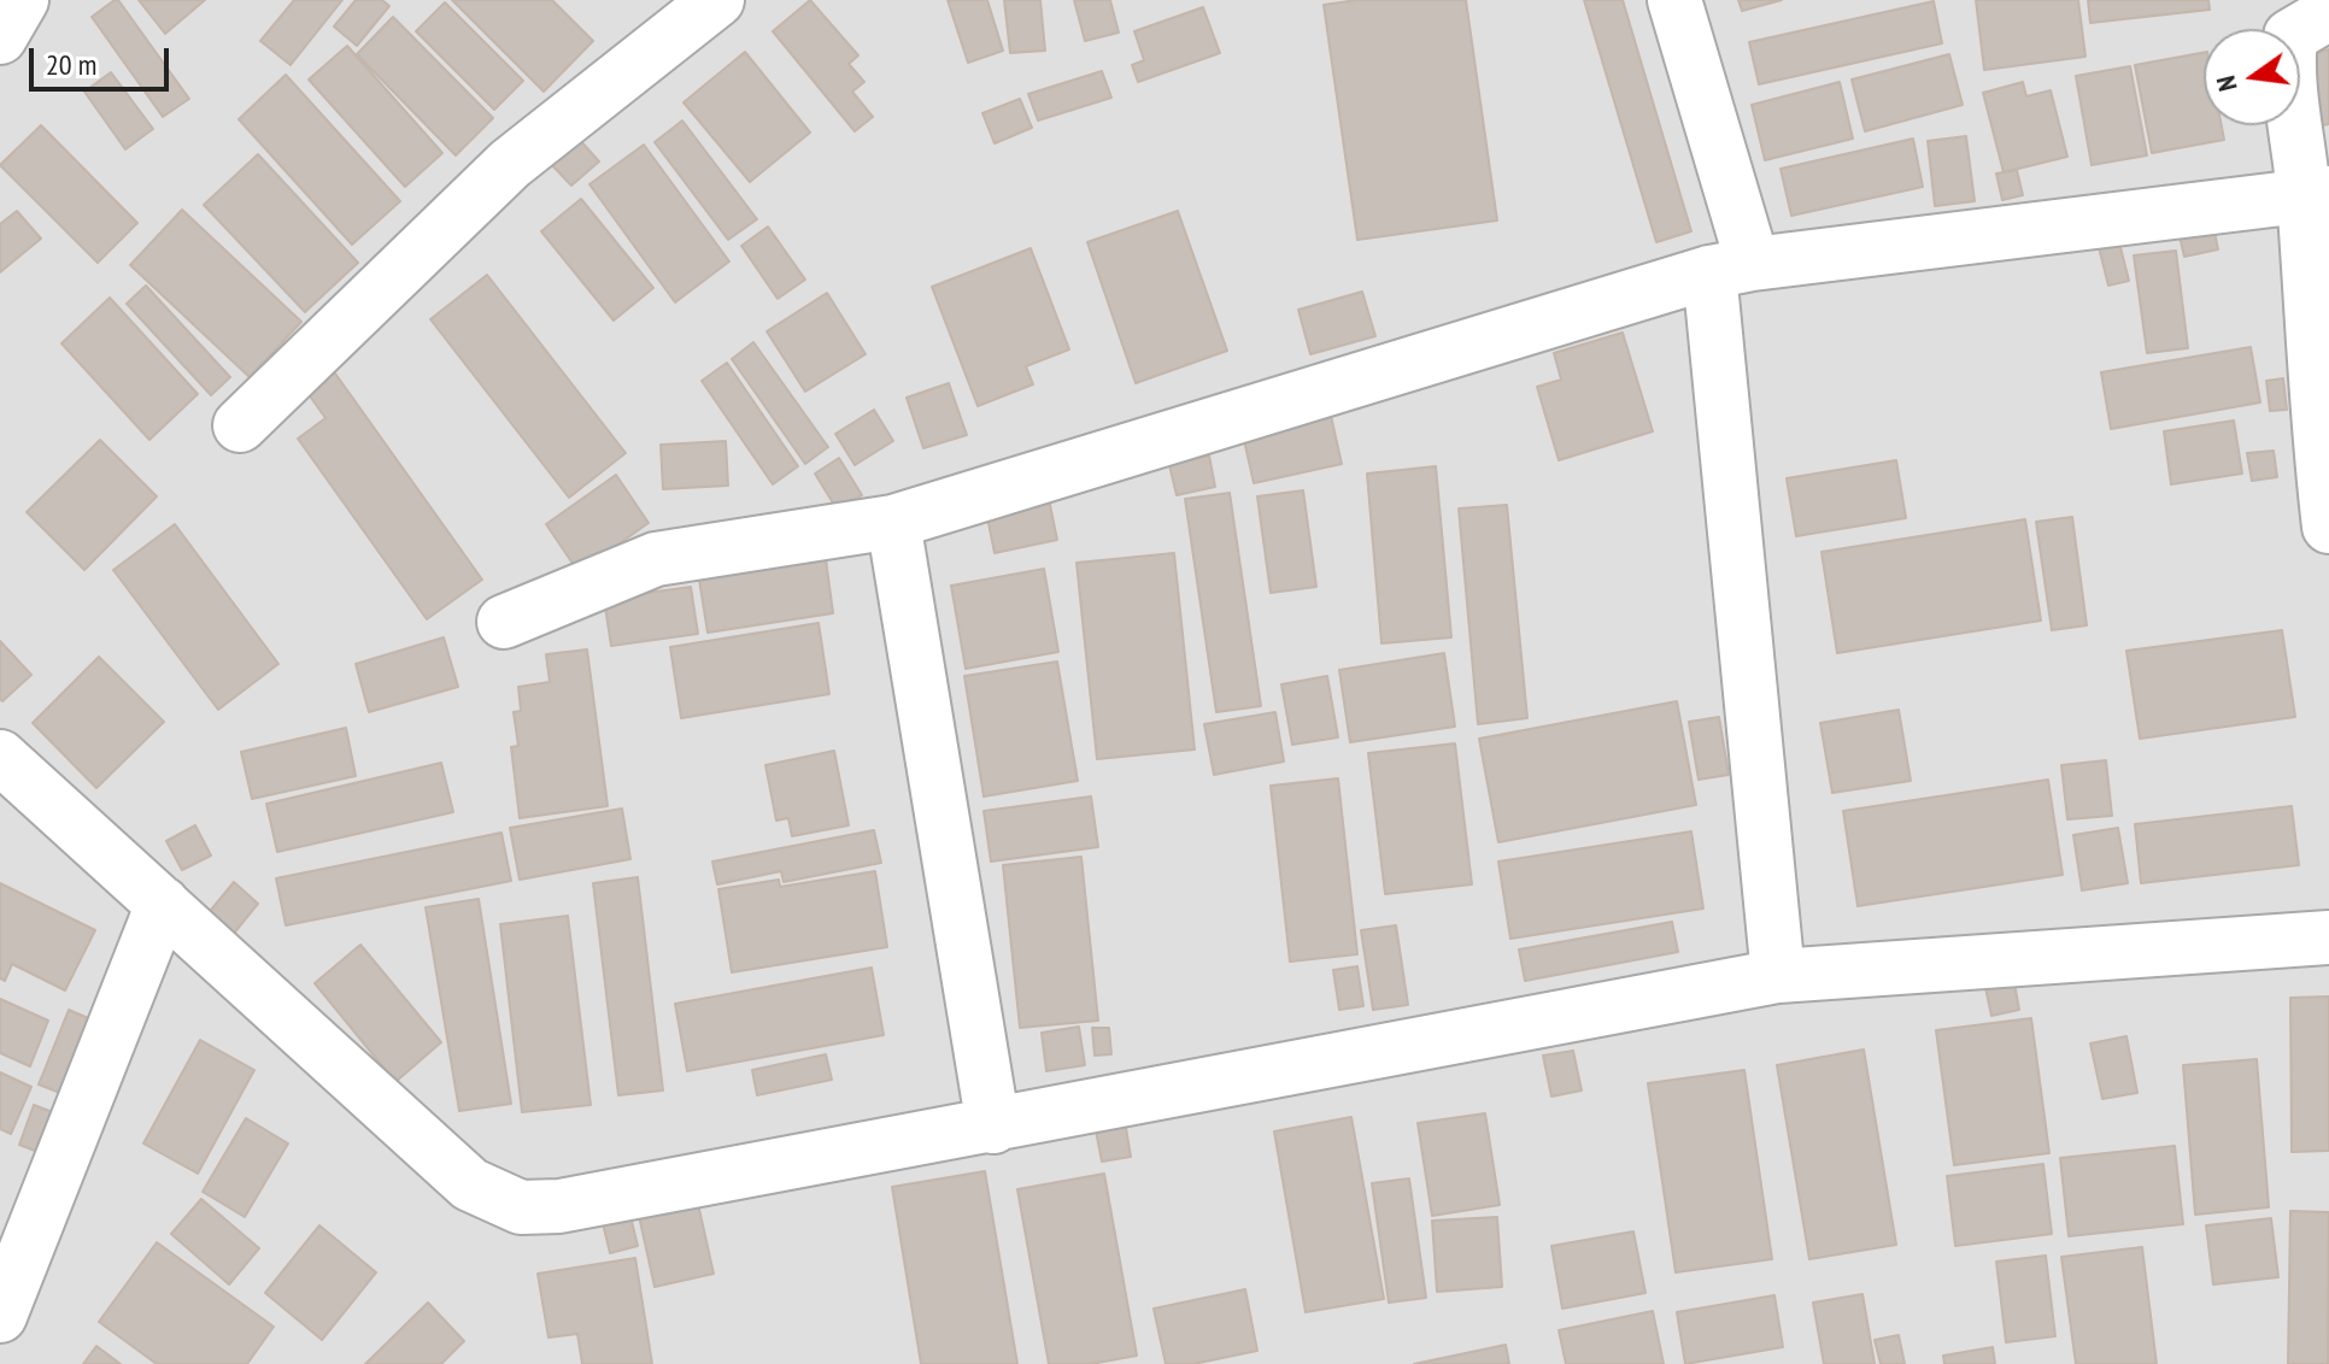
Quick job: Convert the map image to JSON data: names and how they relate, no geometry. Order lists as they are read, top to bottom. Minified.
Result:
{"scale_bar":"20 m","north":"left"}
